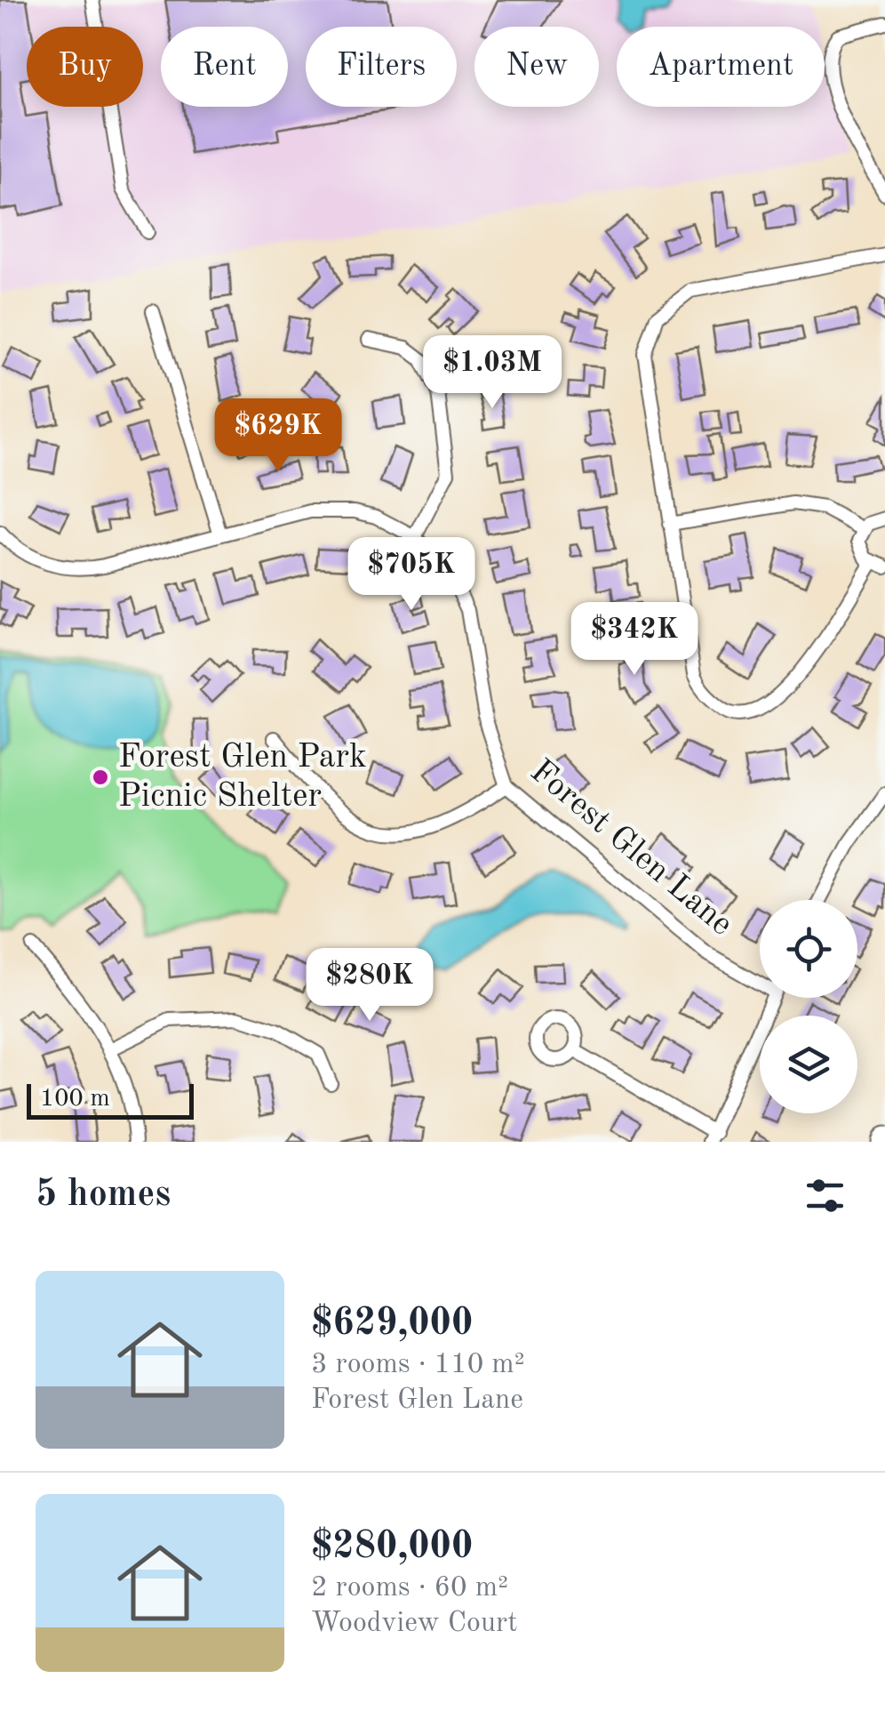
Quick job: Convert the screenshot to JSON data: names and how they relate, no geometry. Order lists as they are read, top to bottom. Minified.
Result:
{"streets":{"street":["Forest Glen Lane"]},"places":["Forest Glen Park Picnic Shelter"],"scale_bar":"100 m","page":{"chip":["Buy","Rent","Filters","New","Apartment"],"price":["$1.03M","$629K","$705K","$342K","$280K"],"scale":"100 m","heading":"5 homes","list":[{"name":"$629,000","note":"3 rooms · 110 m² · Forest Glen Lane"},{"name":"$280,000","note":"2 rooms · 60 m² · Woodview Court"}]}}
